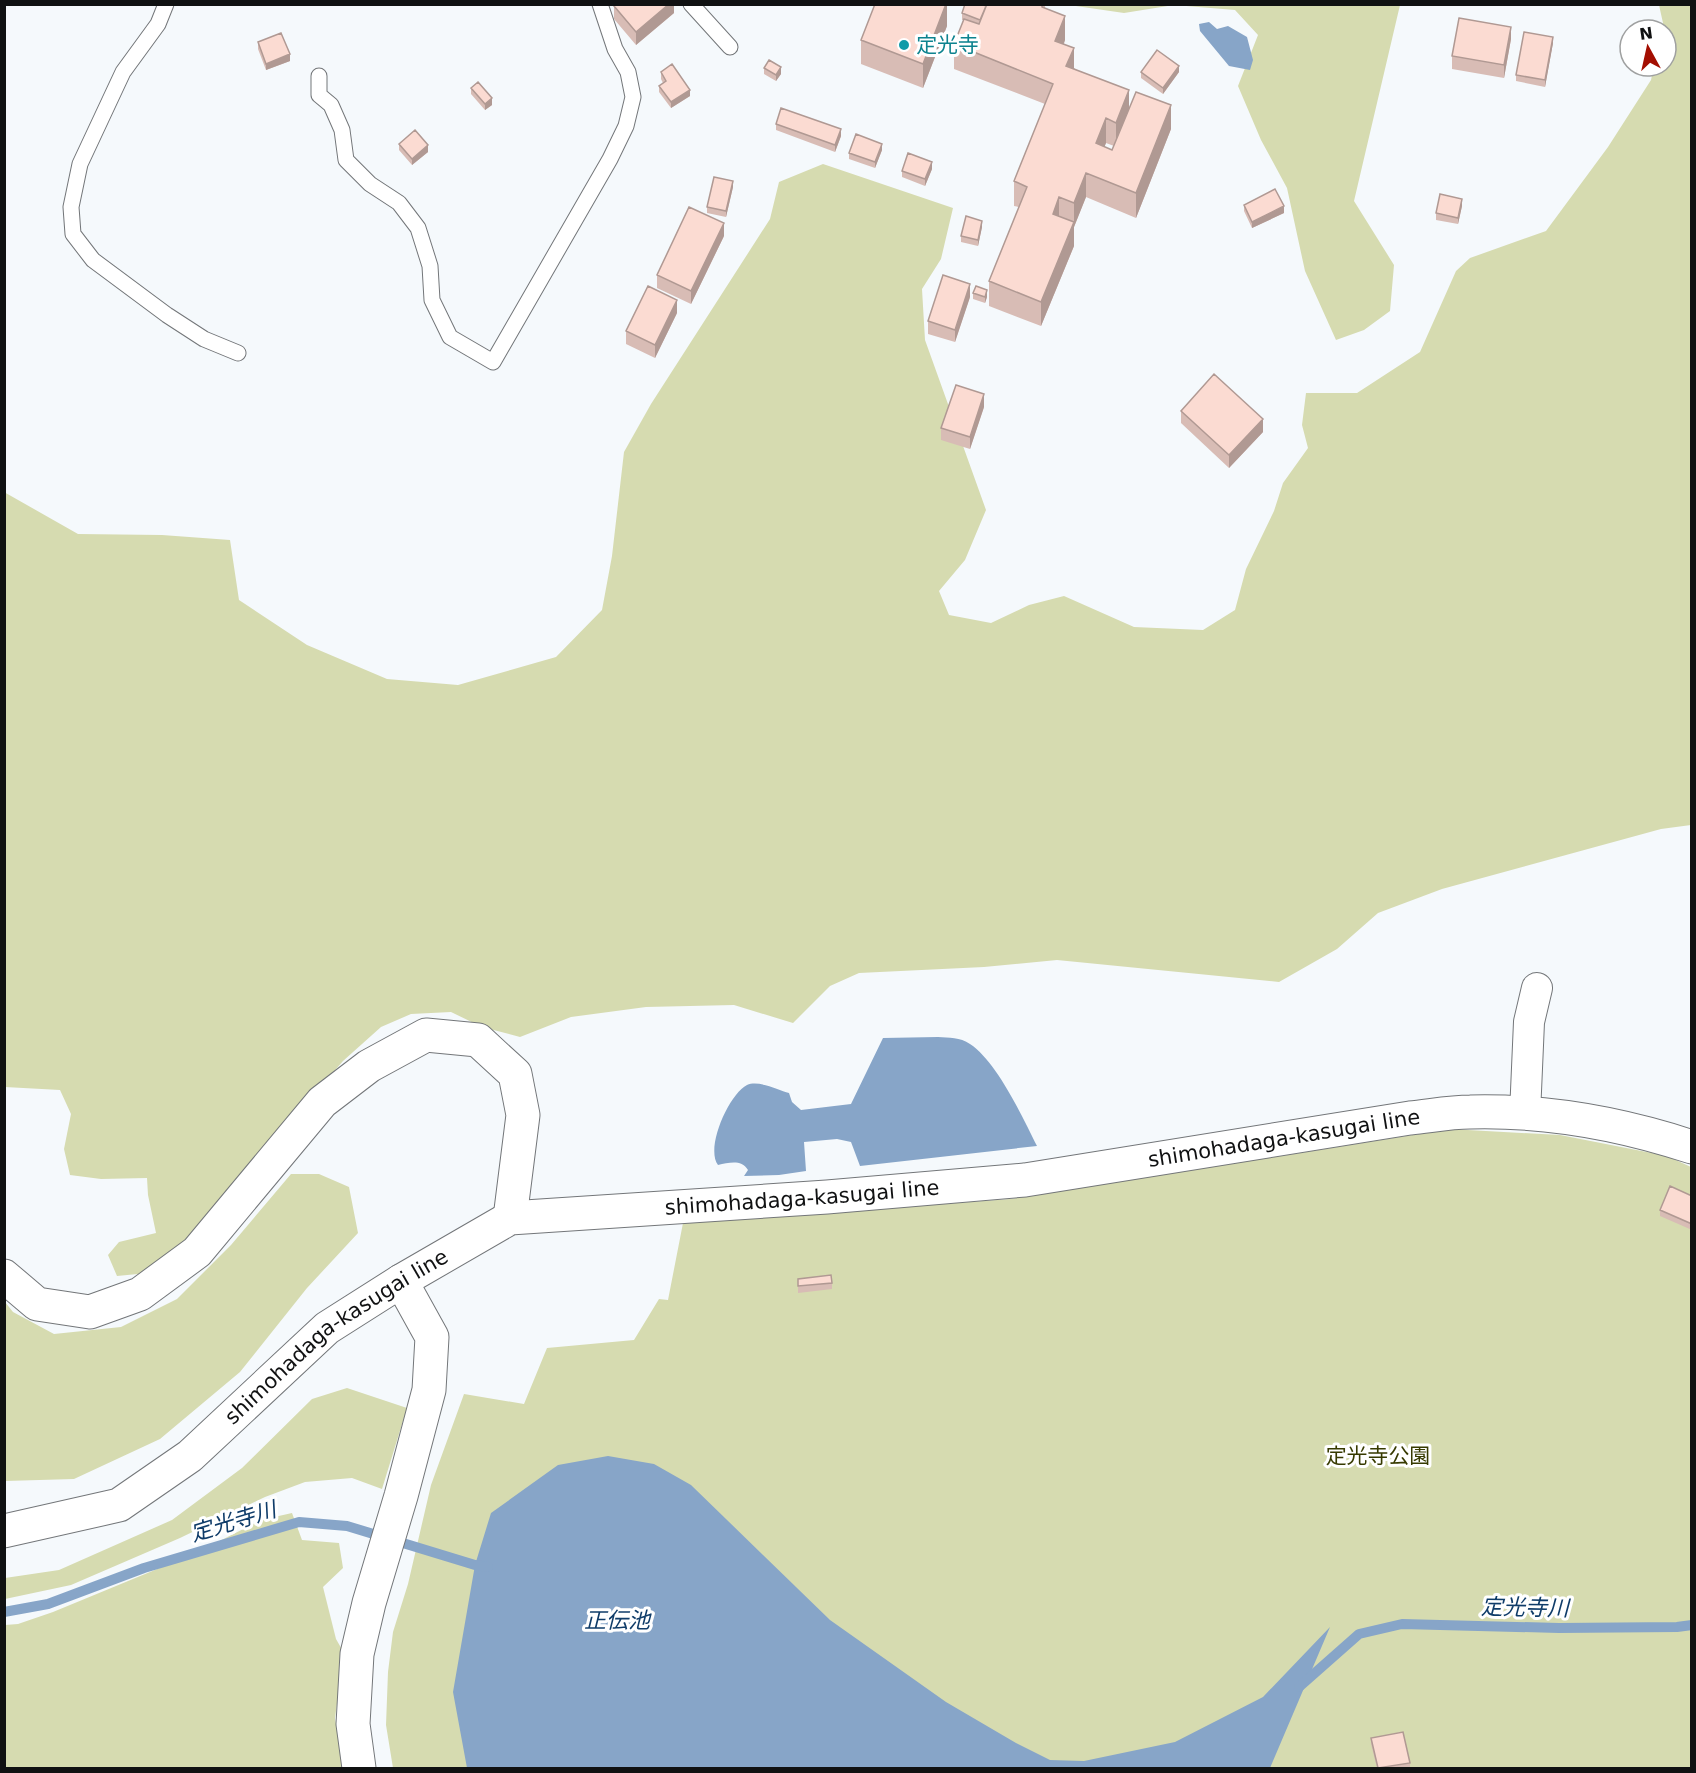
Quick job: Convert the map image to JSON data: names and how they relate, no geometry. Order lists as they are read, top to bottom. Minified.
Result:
{"streets":{"main road":["shimohadaga-kasugai line"]},"water":["定光寺川","正伝池"],"parks":["定光寺公園"],"places":["定光寺"],"north":"top"}
